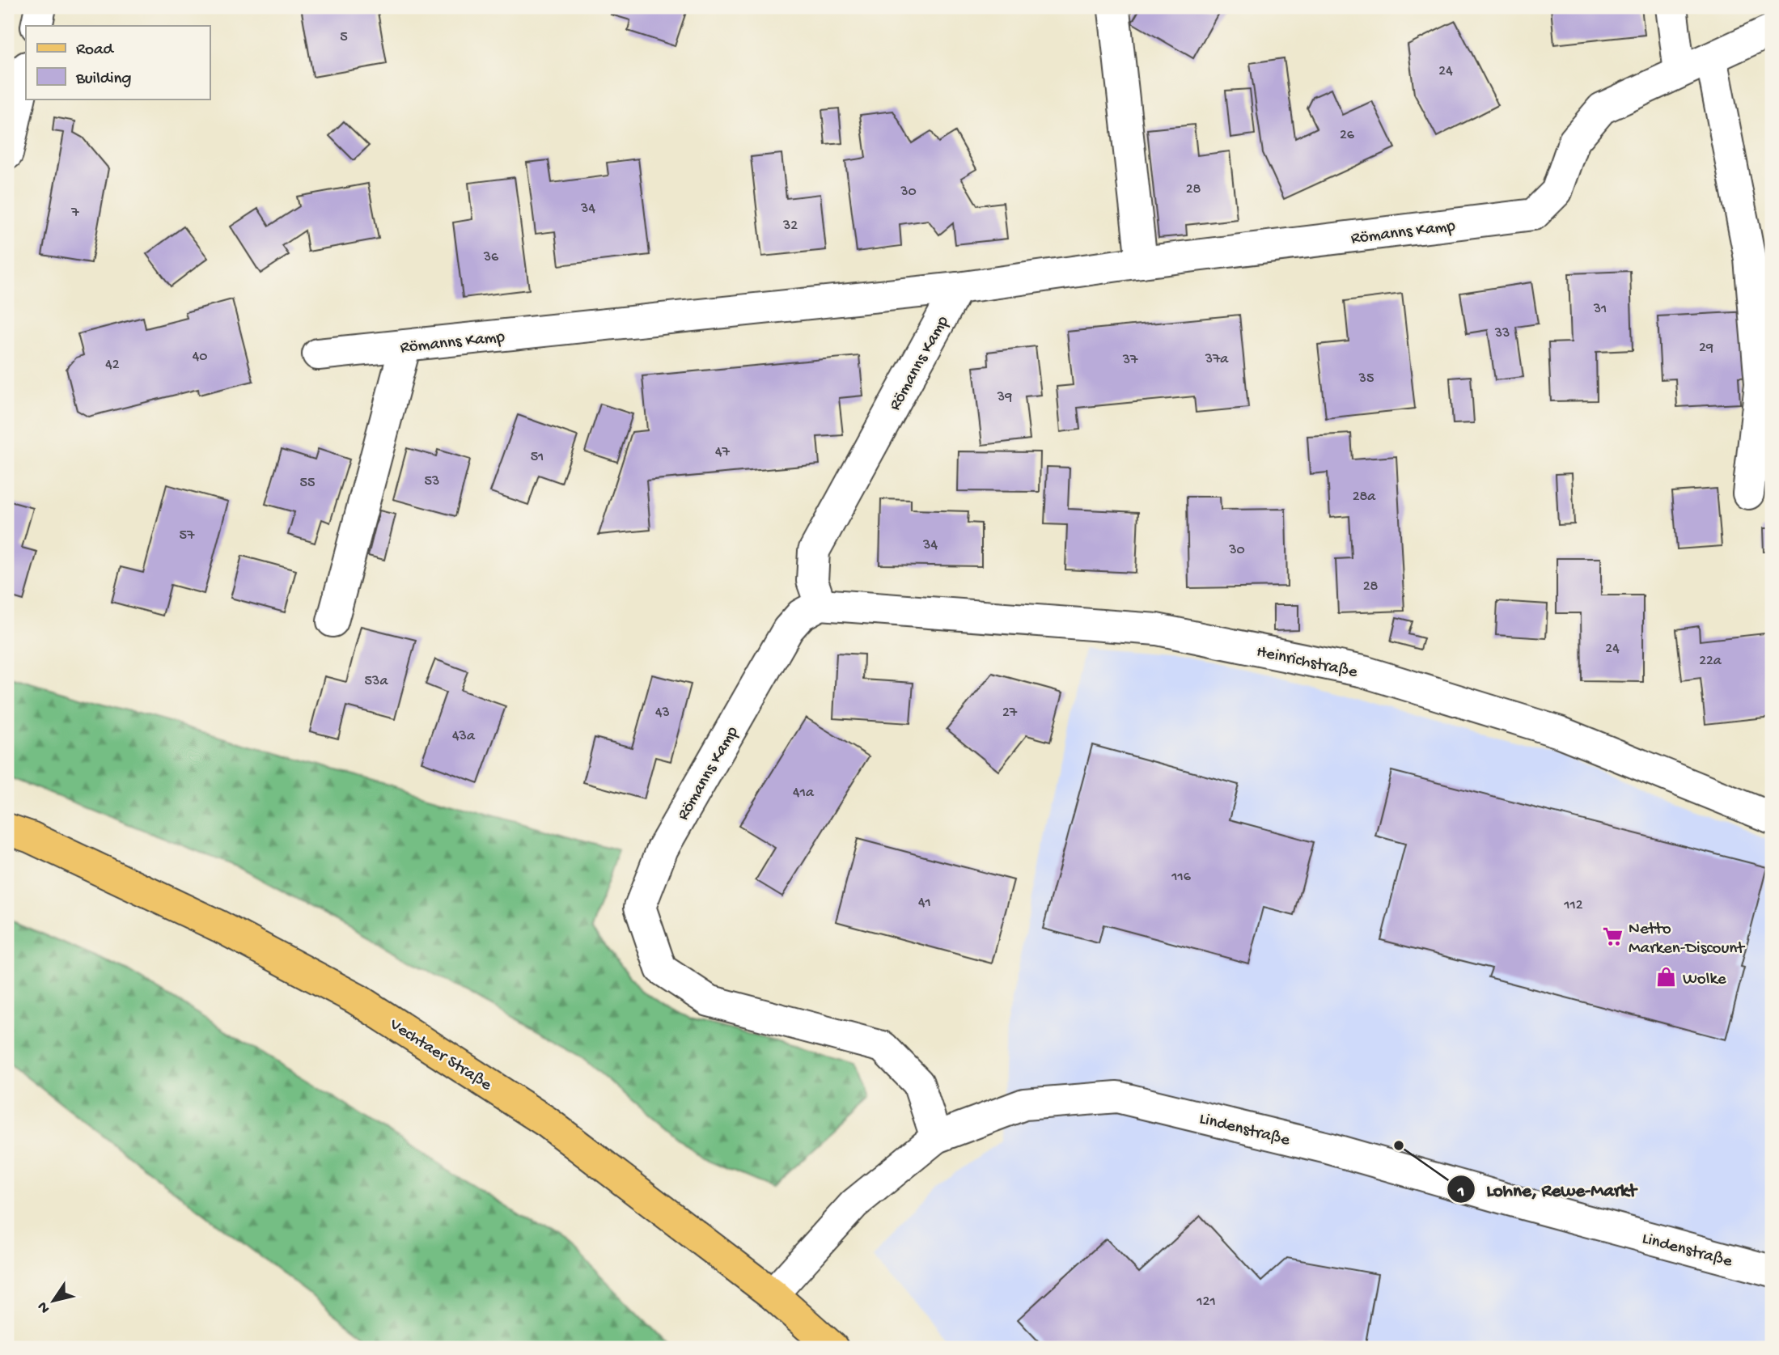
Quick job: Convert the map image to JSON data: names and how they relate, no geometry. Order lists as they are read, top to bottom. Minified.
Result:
{"streets":{"main road":["Vechtaer Straße"],"street":["Römanns Kamp","Heinrichstraße","Lindenstraße"]},"crossings":[["Römanns Kamp","Heinrichstraße"],["Römanns Kamp","Lindenstraße"],["Vechtaer Straße","Lindenstraße"]],"places":{"supermarket":["Netto Marken-Discount"],"shop":["Wolke"],"other":["Lohne, Rewe-Markt"]},"house_numbers":["5","24","26","28","30","34","7","32","36","31","33","29","40","37a","37","42","35","39","47","51","53","55","28a","57","34","30","28","24","22a","53a","43","27","43a","41a","116","41","112","121"],"legend":["Road","Building"],"north":"bottom left"}
